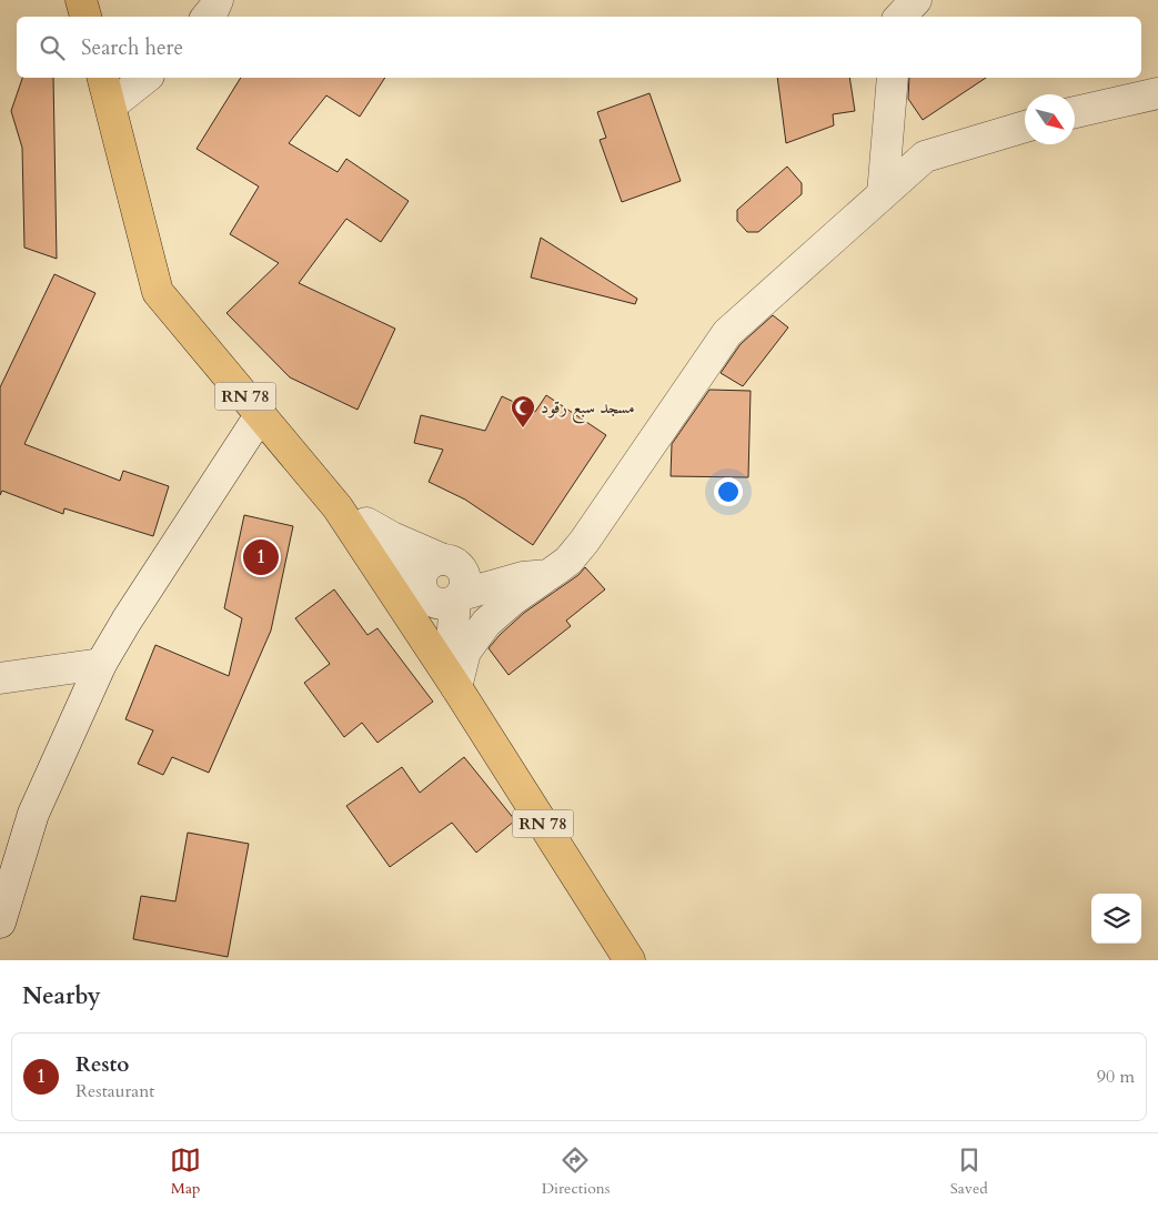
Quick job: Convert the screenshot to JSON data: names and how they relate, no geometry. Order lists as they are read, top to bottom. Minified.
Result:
{"streets":{"main road":["RN 78"]},"places":{"mosque":["مسجد سبع رقود"]},"north":"bottom right","page":{"search":"Search here","pins":"1","heading":"Nearby","list":[{"mark":"1","name":"Resto","note":"Restaurant","value":"90 m"}],"nav":["Map","Directions","Saved"]}}
